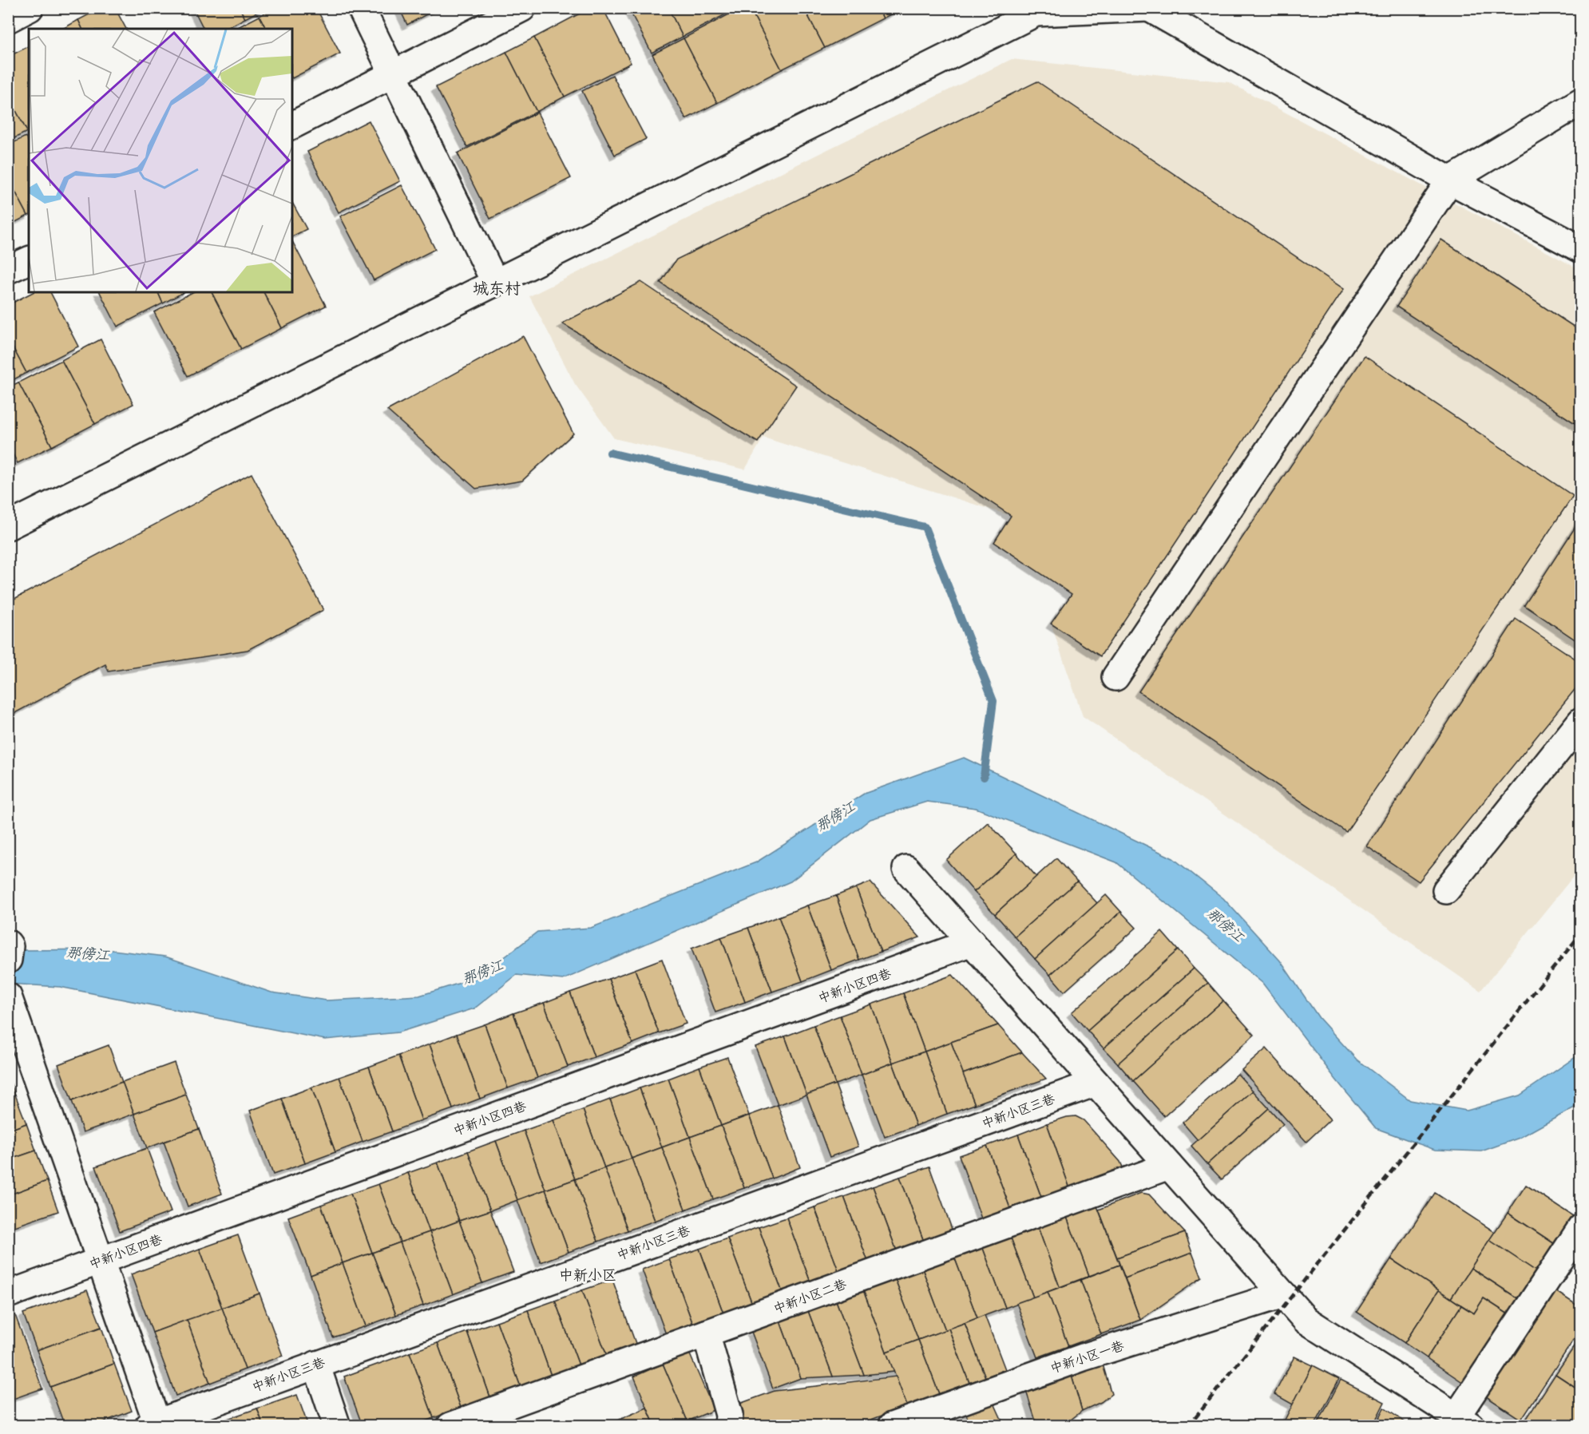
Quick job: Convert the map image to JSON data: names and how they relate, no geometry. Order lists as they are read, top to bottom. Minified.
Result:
{"streets":{"street":["中新小区四巷","中新小区三巷","中新小区二巷","中新小区一巷"]},"districts":["城东村","中新小区"],"water":["那傍江"]}
